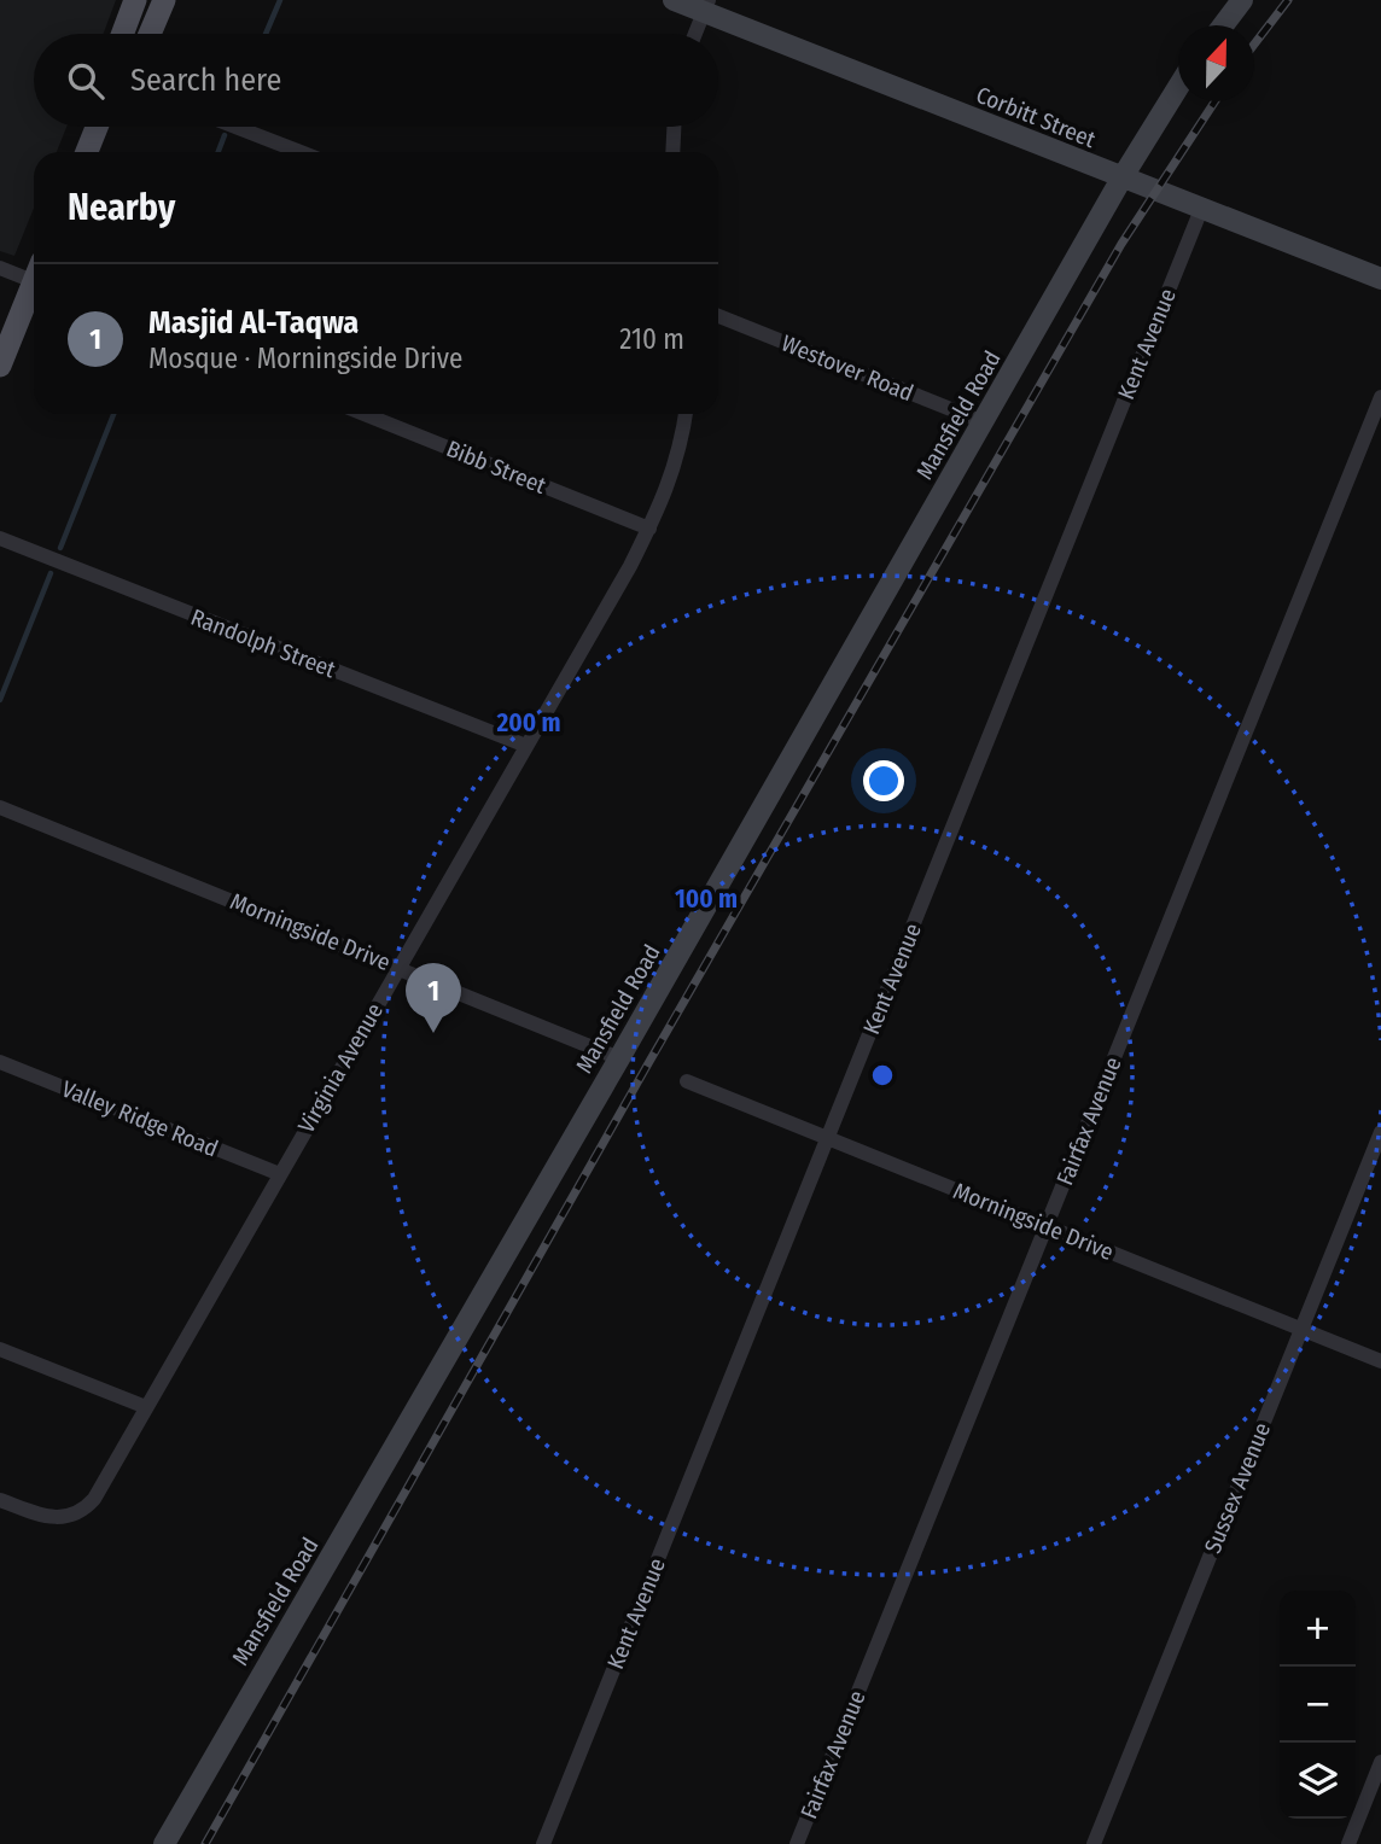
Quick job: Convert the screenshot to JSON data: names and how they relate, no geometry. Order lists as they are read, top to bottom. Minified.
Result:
{"streets":{"main road":["Corbitt Street","Mansfield Road"],"street":["Kent Avenue","Westover Road","Bibb Street","Randolph Street","Morningside Drive","Virginia Avenue","Valley Ridge Road","Fairfax Avenue","Sussex Avenue"]},"crossings":[["Corbitt Street","Kent Avenue"],["Corbitt Street","Mansfield Road"],["Kent Avenue","Morningside Drive"],["Westover Road","Mansfield Road"],["Mansfield Road","Morningside Drive"],["Bibb Street","Virginia Avenue"],["Randolph Street","Virginia Avenue"],["Morningside Drive","Virginia Avenue"],["Morningside Drive","Fairfax Avenue"],["Morningside Drive","Sussex Avenue"],["Virginia Avenue","Valley Ridge Road"]],"north":"top","page":{"search":"Search here","heading":"Nearby","list":[{"mark":"1","name":"Masjid Al-Taqwa","note":"Mosque · Morningside Drive","value":"210 m"}],"pins":"1","map_buttons":["+","−"]},"rings":["200 m","100 m"]}
